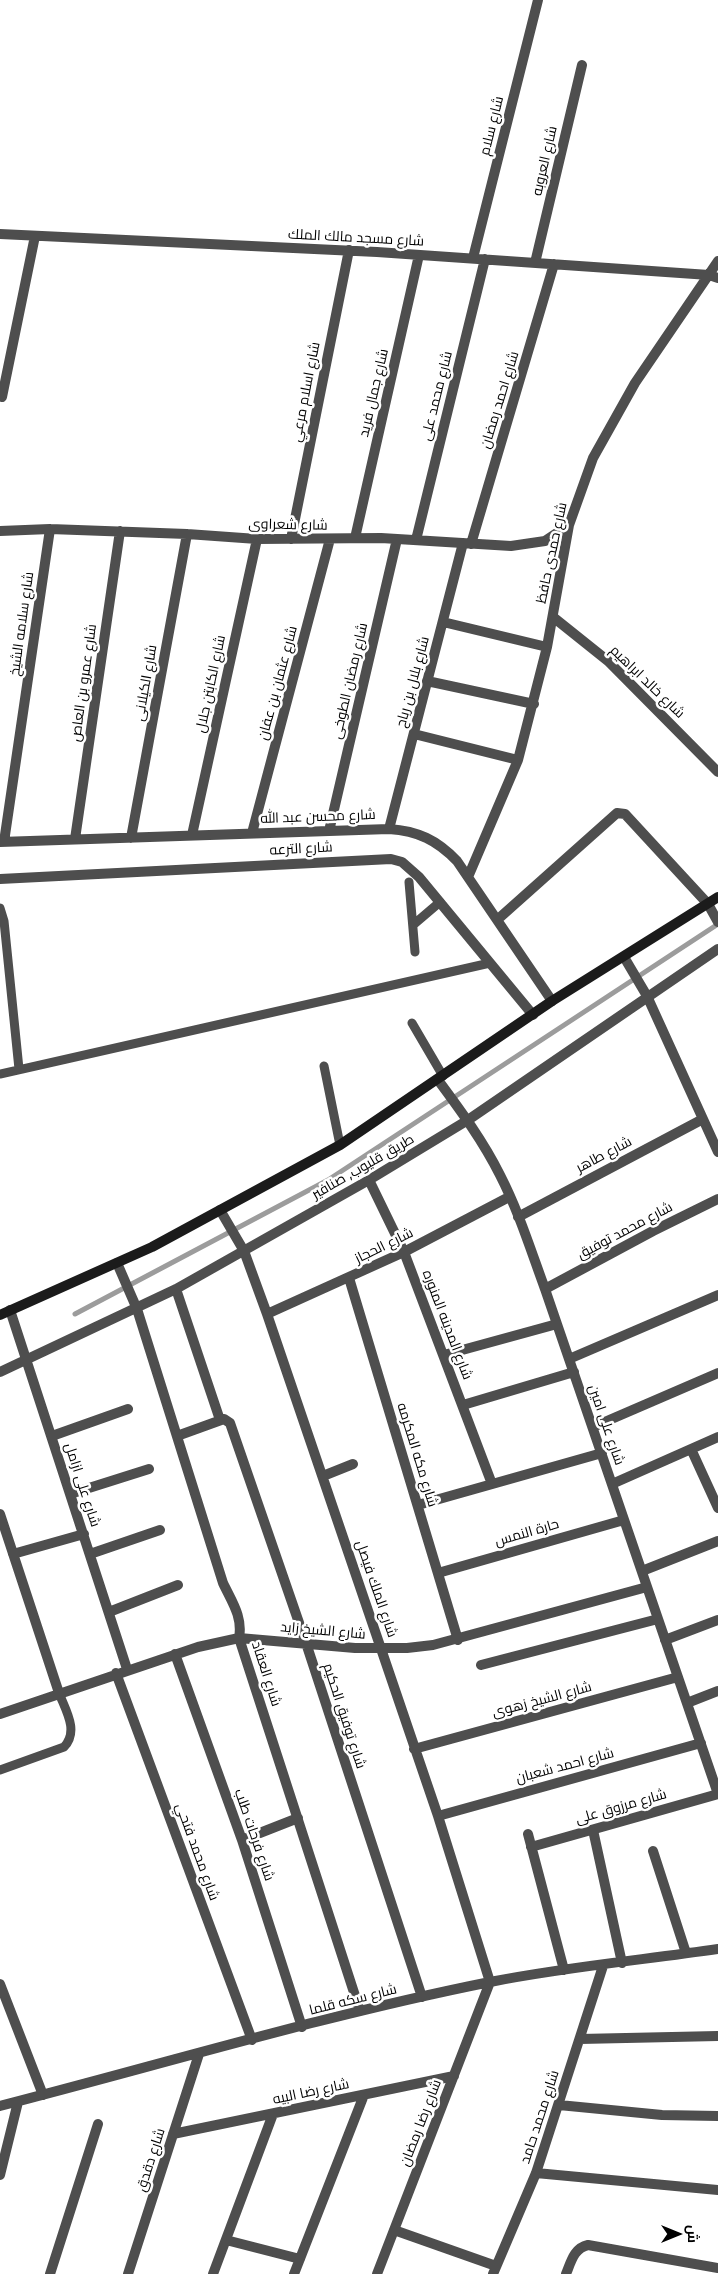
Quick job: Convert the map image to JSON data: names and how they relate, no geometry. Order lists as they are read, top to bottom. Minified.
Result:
{"streets":{"street":["شارع سلام","شارع العروبه","شارع مسجد مالك الملك","شارع اسلام مرعي","شارع جمال فريد","شارع محمد على","شارع احمد رمضان","شارع شعراوى","شارع حمدى حافظ","شارع سلامه الشيخ","شارع رمضان الطوخى","شارع بلال بن رباح","شارع خالد ابراهيم","شارع عمرو بن العاص","شارع الكيلانى","شارع عثمان بن عفان","شارع الكابتن جلال","شارع محسن عبد الله","شارع الترعه","شارع طاهر","طريق قليوب, صنافير","شارع محمد توفيق","شارع الحجاز","شارع المدينه المنوره","شارع على امين","شارع مكه المكرمه","شارع على ازامل","حارة النمس","شارع الملك فيصل","شارع الشيخ زايد","شارع العقاد","شارع الشيخ زهوى","شارع توفيق الحكيم","شارع احمد شعبان","شارع مرزوق على","شارع فرحات طلب","شارع محمد فتحي","شارع سكه قلما","شارع رضا البيه","شارع محمد حامد","شارع رضا رمضان","شارع دقدق"]},"crossings":[["شارع سلام","شارع مسجد مالك الملك"],["شارع العروبه","شارع مسجد مالك الملك"],["شارع مسجد مالك الملك","شارع اسلام مرعي"],["شارع مسجد مالك الملك","شارع جمال فريد"],["شارع مسجد مالك الملك","شارع محمد على"],["شارع مسجد مالك الملك","شارع احمد رمضان"],["شارع مسجد مالك الملك","شارع حمدى حافظ"],["شارع اسلام مرعي","شارع شعراوى"],["شارع جمال فريد","شارع شعراوى"],["شارع محمد على","شارع شعراوى"],["شارع احمد رمضان","شارع شعراوى"],["شارع احمد رمضان","شارع بلال بن رباح"],["شارع شعراوى","شارع حمدى حافظ"],["شارع شعراوى","شارع سلامه الشيخ"],["شارع شعراوى","شارع رمضان الطوخى"],["شارع شعراوى","شارع بلال بن رباح"],["شارع شعراوى","شارع عمرو بن العاص"],["شارع شعراوى","شارع الكيلانى"],["شارع شعراوى","شارع عثمان بن عفان"],["شارع شعراوى","شارع الكابتن جلال"],["شارع حمدى حافظ","شارع خالد ابراهيم"],["شارع حمدى حافظ","شارع محسن عبد الله"],["شارع سلامه الشيخ","شارع محسن عبد الله"],["شارع رمضان الطوخى","شارع محسن عبد الله"],["شارع بلال بن رباح","شارع محسن عبد الله"],["شارع عمرو بن العاص","شارع محسن عبد الله"],["شارع الكيلانى","شارع محسن عبد الله"],["شارع عثمان بن عفان","شارع محسن عبد الله"],["شارع الكابتن جلال","شارع محسن عبد الله"],["شارع طاهر","شارع على امين"],["طريق قليوب, صنافير","شارع المدينه المنوره"],["طريق قليوب, صنافير","شارع على امين"],["طريق قليوب, صنافير","شارع على ازامل"],["طريق قليوب, صنافير","شارع الملك فيصل"],["طريق قليوب, صنافير","شارع العقاد"],["طريق قليوب, صنافير","شارع توفيق الحكيم"],["شارع محمد توفيق","شارع على امين"],["شارع الحجاز","شارع المدينه المنوره"],["شارع الحجاز","شارع على امين"],["شارع الحجاز","شارع مكه المكرمه"],["شارع الحجاز","شارع الملك فيصل"],["شارع على امين","حارة النمس"],["شارع على امين","شارع الشيخ زايد"],["شارع على امين","شارع الشيخ زهوى"],["شارع على امين","شارع احمد شعبان"],["شارع على امين","شارع مرزوق على"],["شارع مكه المكرمه","حارة النمس"],["شارع مكه المكرمه","شارع الشيخ زايد"],["شارع على ازامل","شارع الشيخ زايد"],["شارع الملك فيصل","شارع الشيخ زايد"],["شارع الملك فيصل","شارع الشيخ زهوى"],["شارع الملك فيصل","شارع احمد شعبان"],["شارع الملك فيصل","شارع سكه قلما"],["شارع الملك فيصل","شارع رضا رمضان"],["شارع الشيخ زايد","شارع العقاد"],["شارع الشيخ زايد","شارع توفيق الحكيم"],["شارع الشيخ زايد","شارع فرحات طلب"],["شارع الشيخ زايد","شارع محمد فتحي"],["شارع العقاد","شارع سكه قلما"],["شارع توفيق الحكيم","شارع سكه قلما"],["شارع فرحات طلب","شارع سكه قلما"],["شارع محمد فتحي","شارع سكه قلما"],["شارع سكه قلما","شارع محمد حامد"],["شارع سكه قلما","شارع رضا رمضان"],["شارع سكه قلما","شارع دقدق"],["شارع رضا البيه","شارع رضا رمضان"],["شارع رضا البيه","شارع دقدق"]],"north":"right"}
